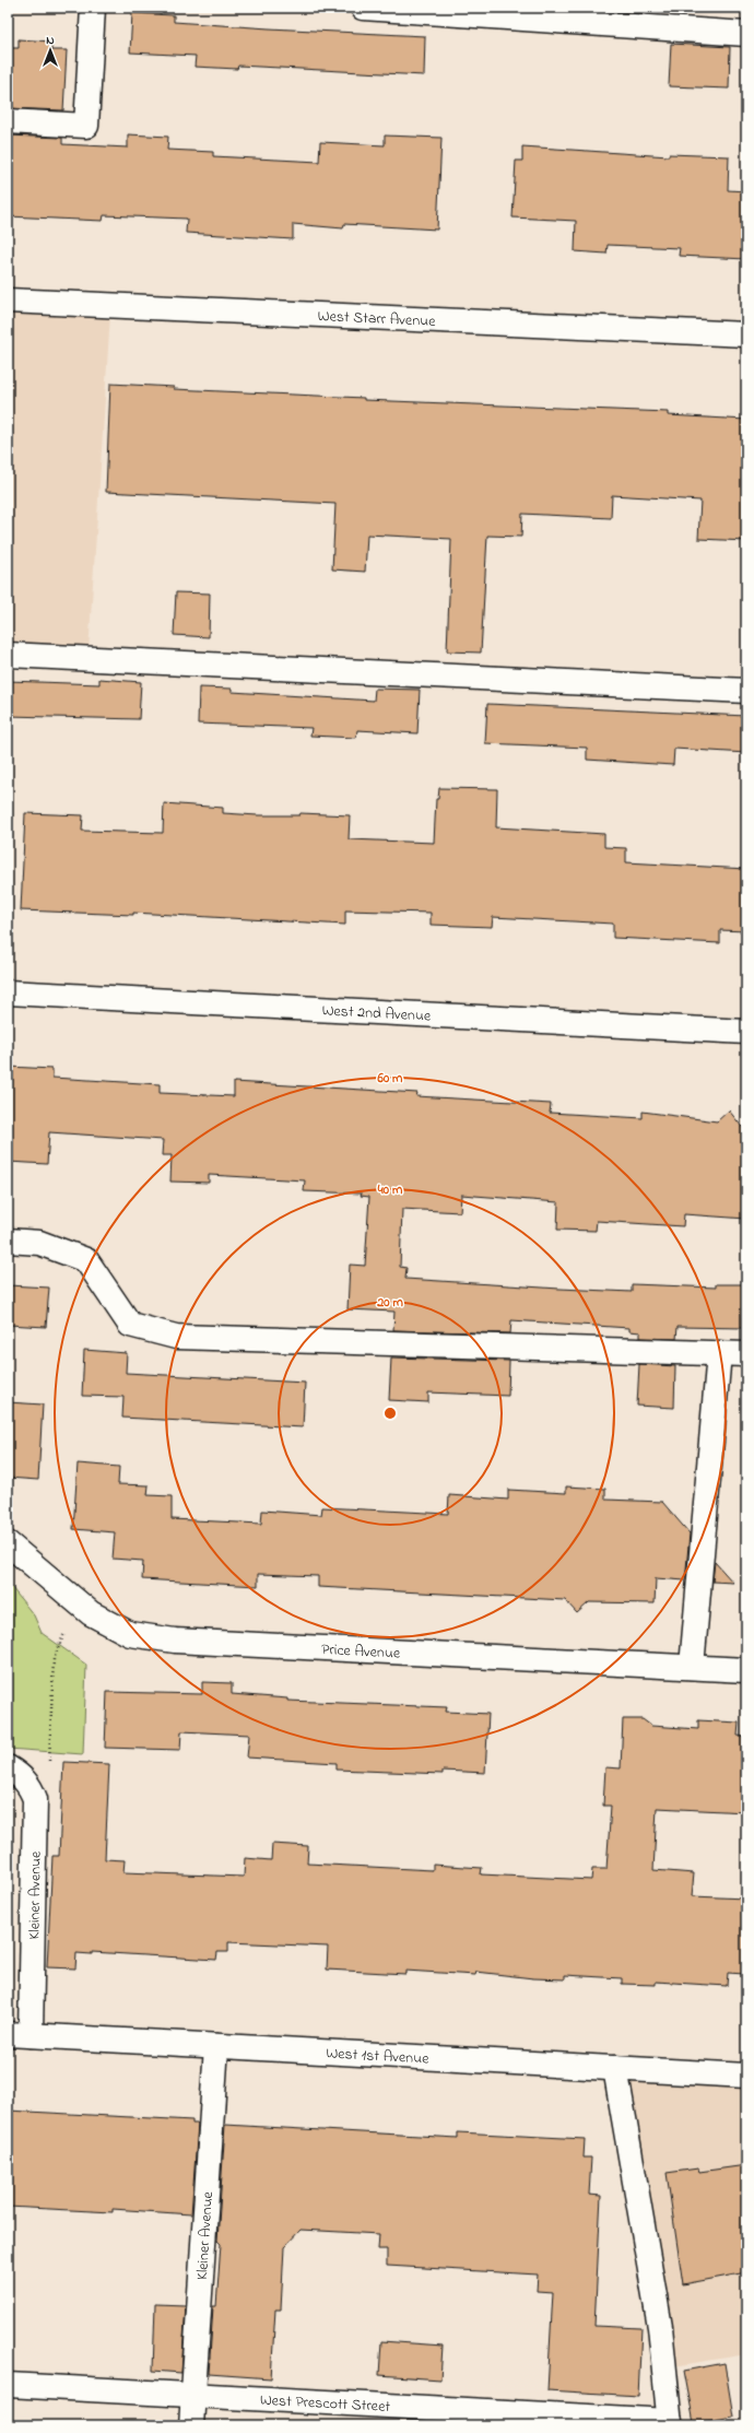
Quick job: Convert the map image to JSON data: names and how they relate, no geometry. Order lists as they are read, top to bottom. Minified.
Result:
{"streets":{"street":["West Starr Avenue","West 2nd Avenue","Price Avenue","Kleiner Avenue","West 1st Avenue","West Prescott Street"]},"crossings":[["Kleiner Avenue","West 1st Avenue"],["Kleiner Avenue","West Prescott Street"]],"north":"top","rings":["60 m","40 m","20 m"]}
